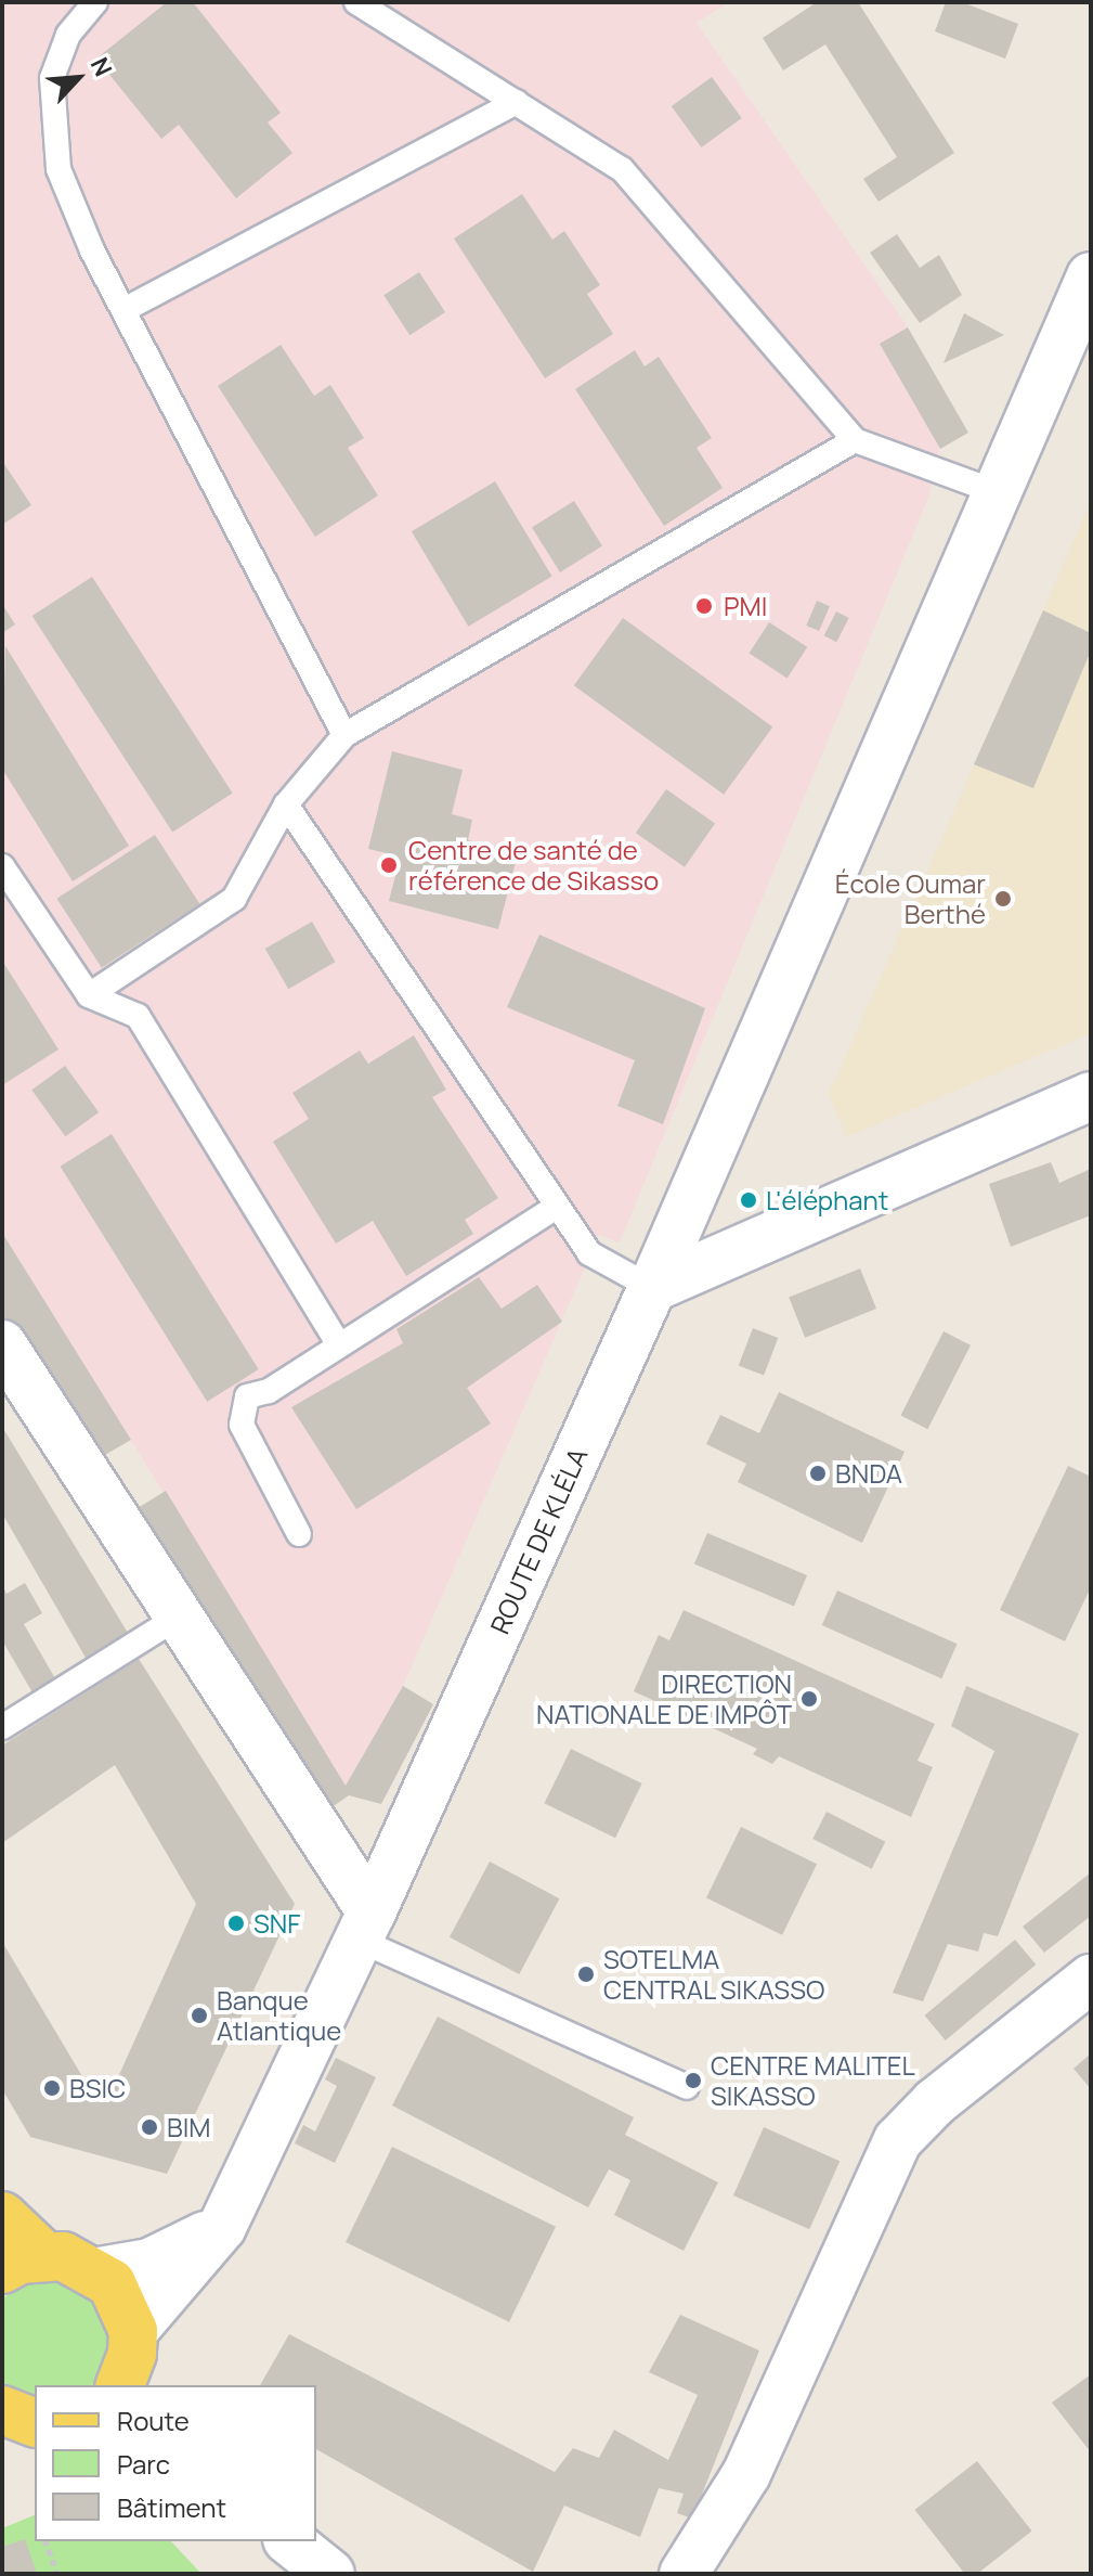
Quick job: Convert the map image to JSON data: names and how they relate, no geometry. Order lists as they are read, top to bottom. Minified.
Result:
{"streets":{"street":["ROUTE DE KLÉLA"]},"places":["PMI","Centre de santé de référence de Sikasso","École Oumar Berthé","L'éléphant","BNDA","DIRECTION NATIONALE DE IMPÔT","SNF","SOTELMA CENTRAL SIKASSO","Banque Atlantique","CENTRE MALITEL SIKASSO","BSIC","BIM"],"legend":["Route","Parc","Bâtiment"],"north":"top right"}
